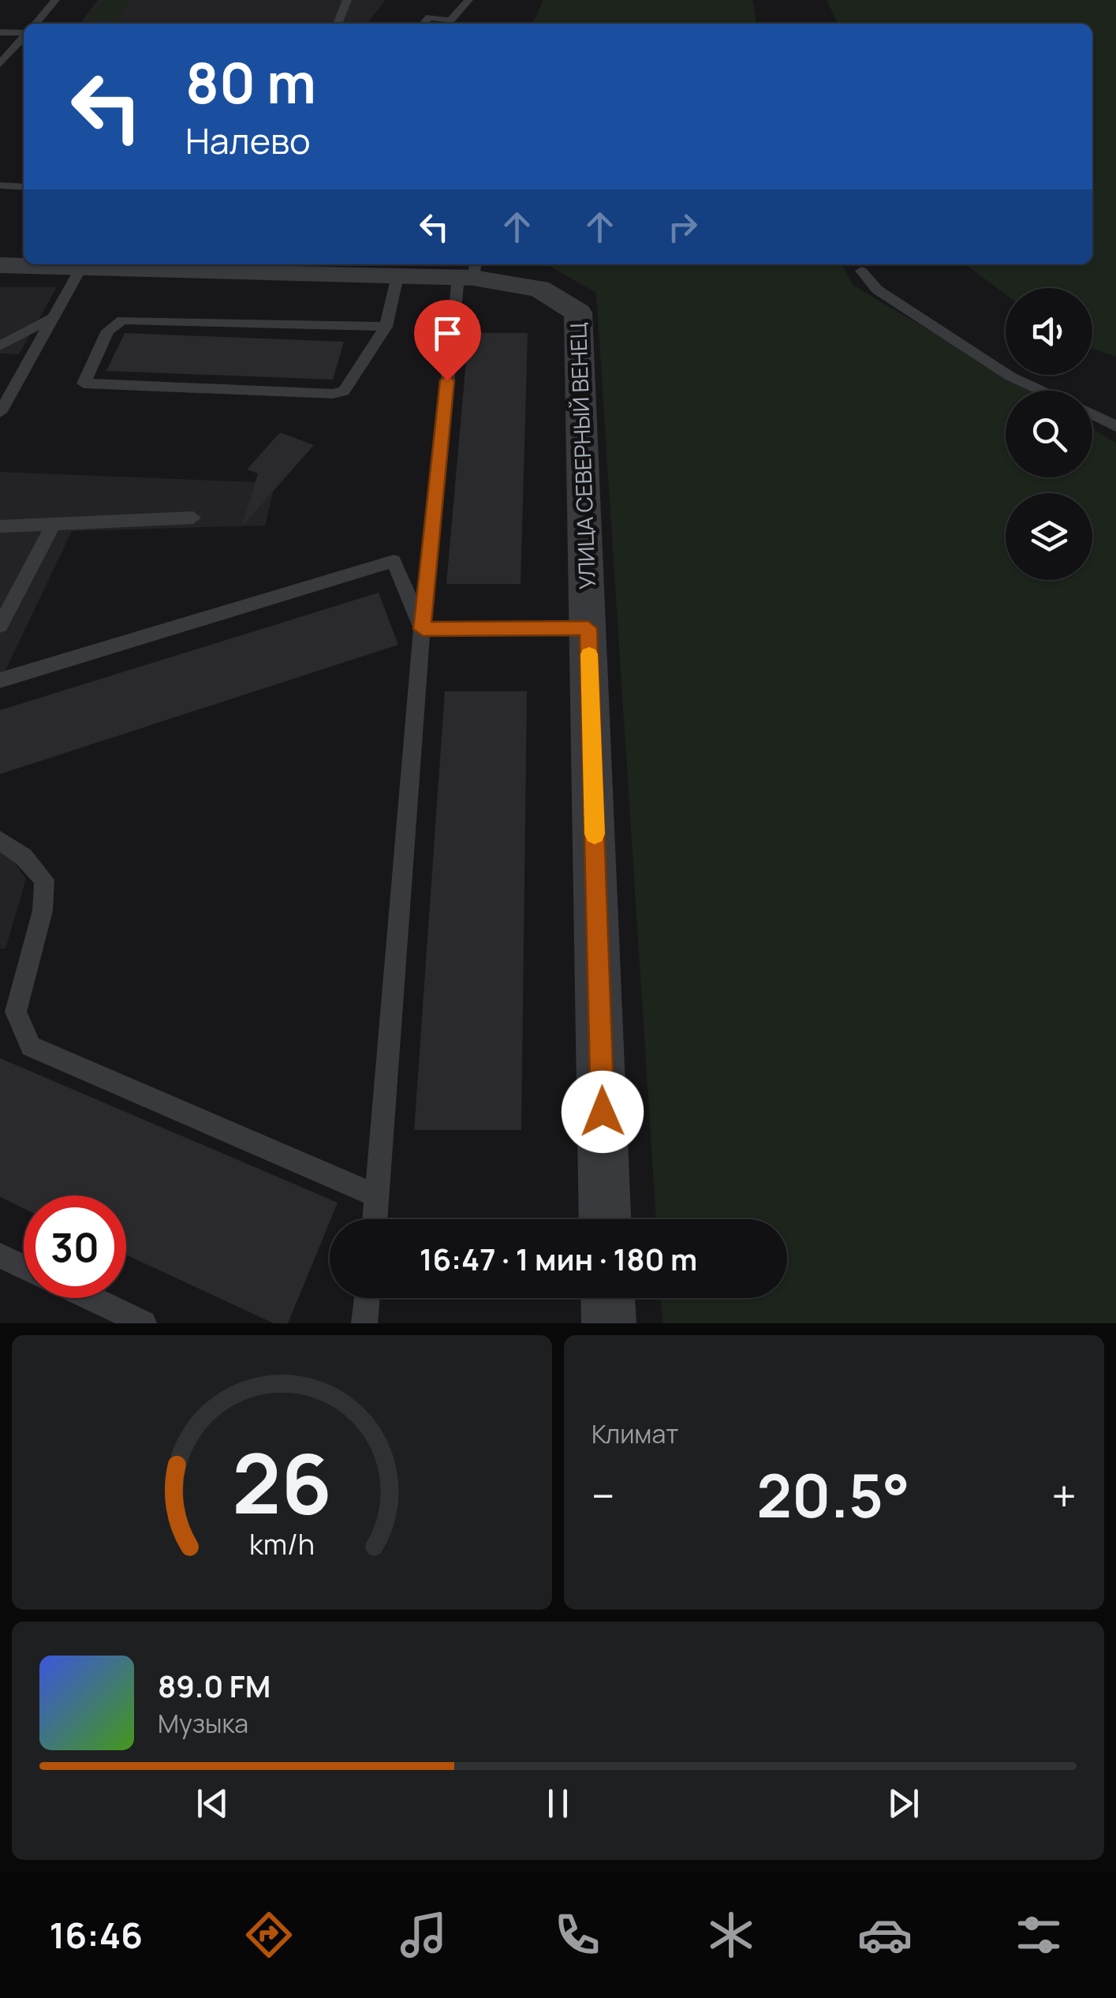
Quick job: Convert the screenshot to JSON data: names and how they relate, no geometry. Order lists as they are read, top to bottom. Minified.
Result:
{"streets":{"street":["УЛИЦА СЕВЕРНЫЙ ВЕНЕЦ"]},"page":{"turn":["80 m","Налево"],"limit":"30","trip":"16:47 · 1 мин · 180 m","tile":"Климат","heat":["−","20.5°","+"],"song":["89.0 FM","Музыка"],"tabs":"16:46","gauge":["26","km/h"]}}
